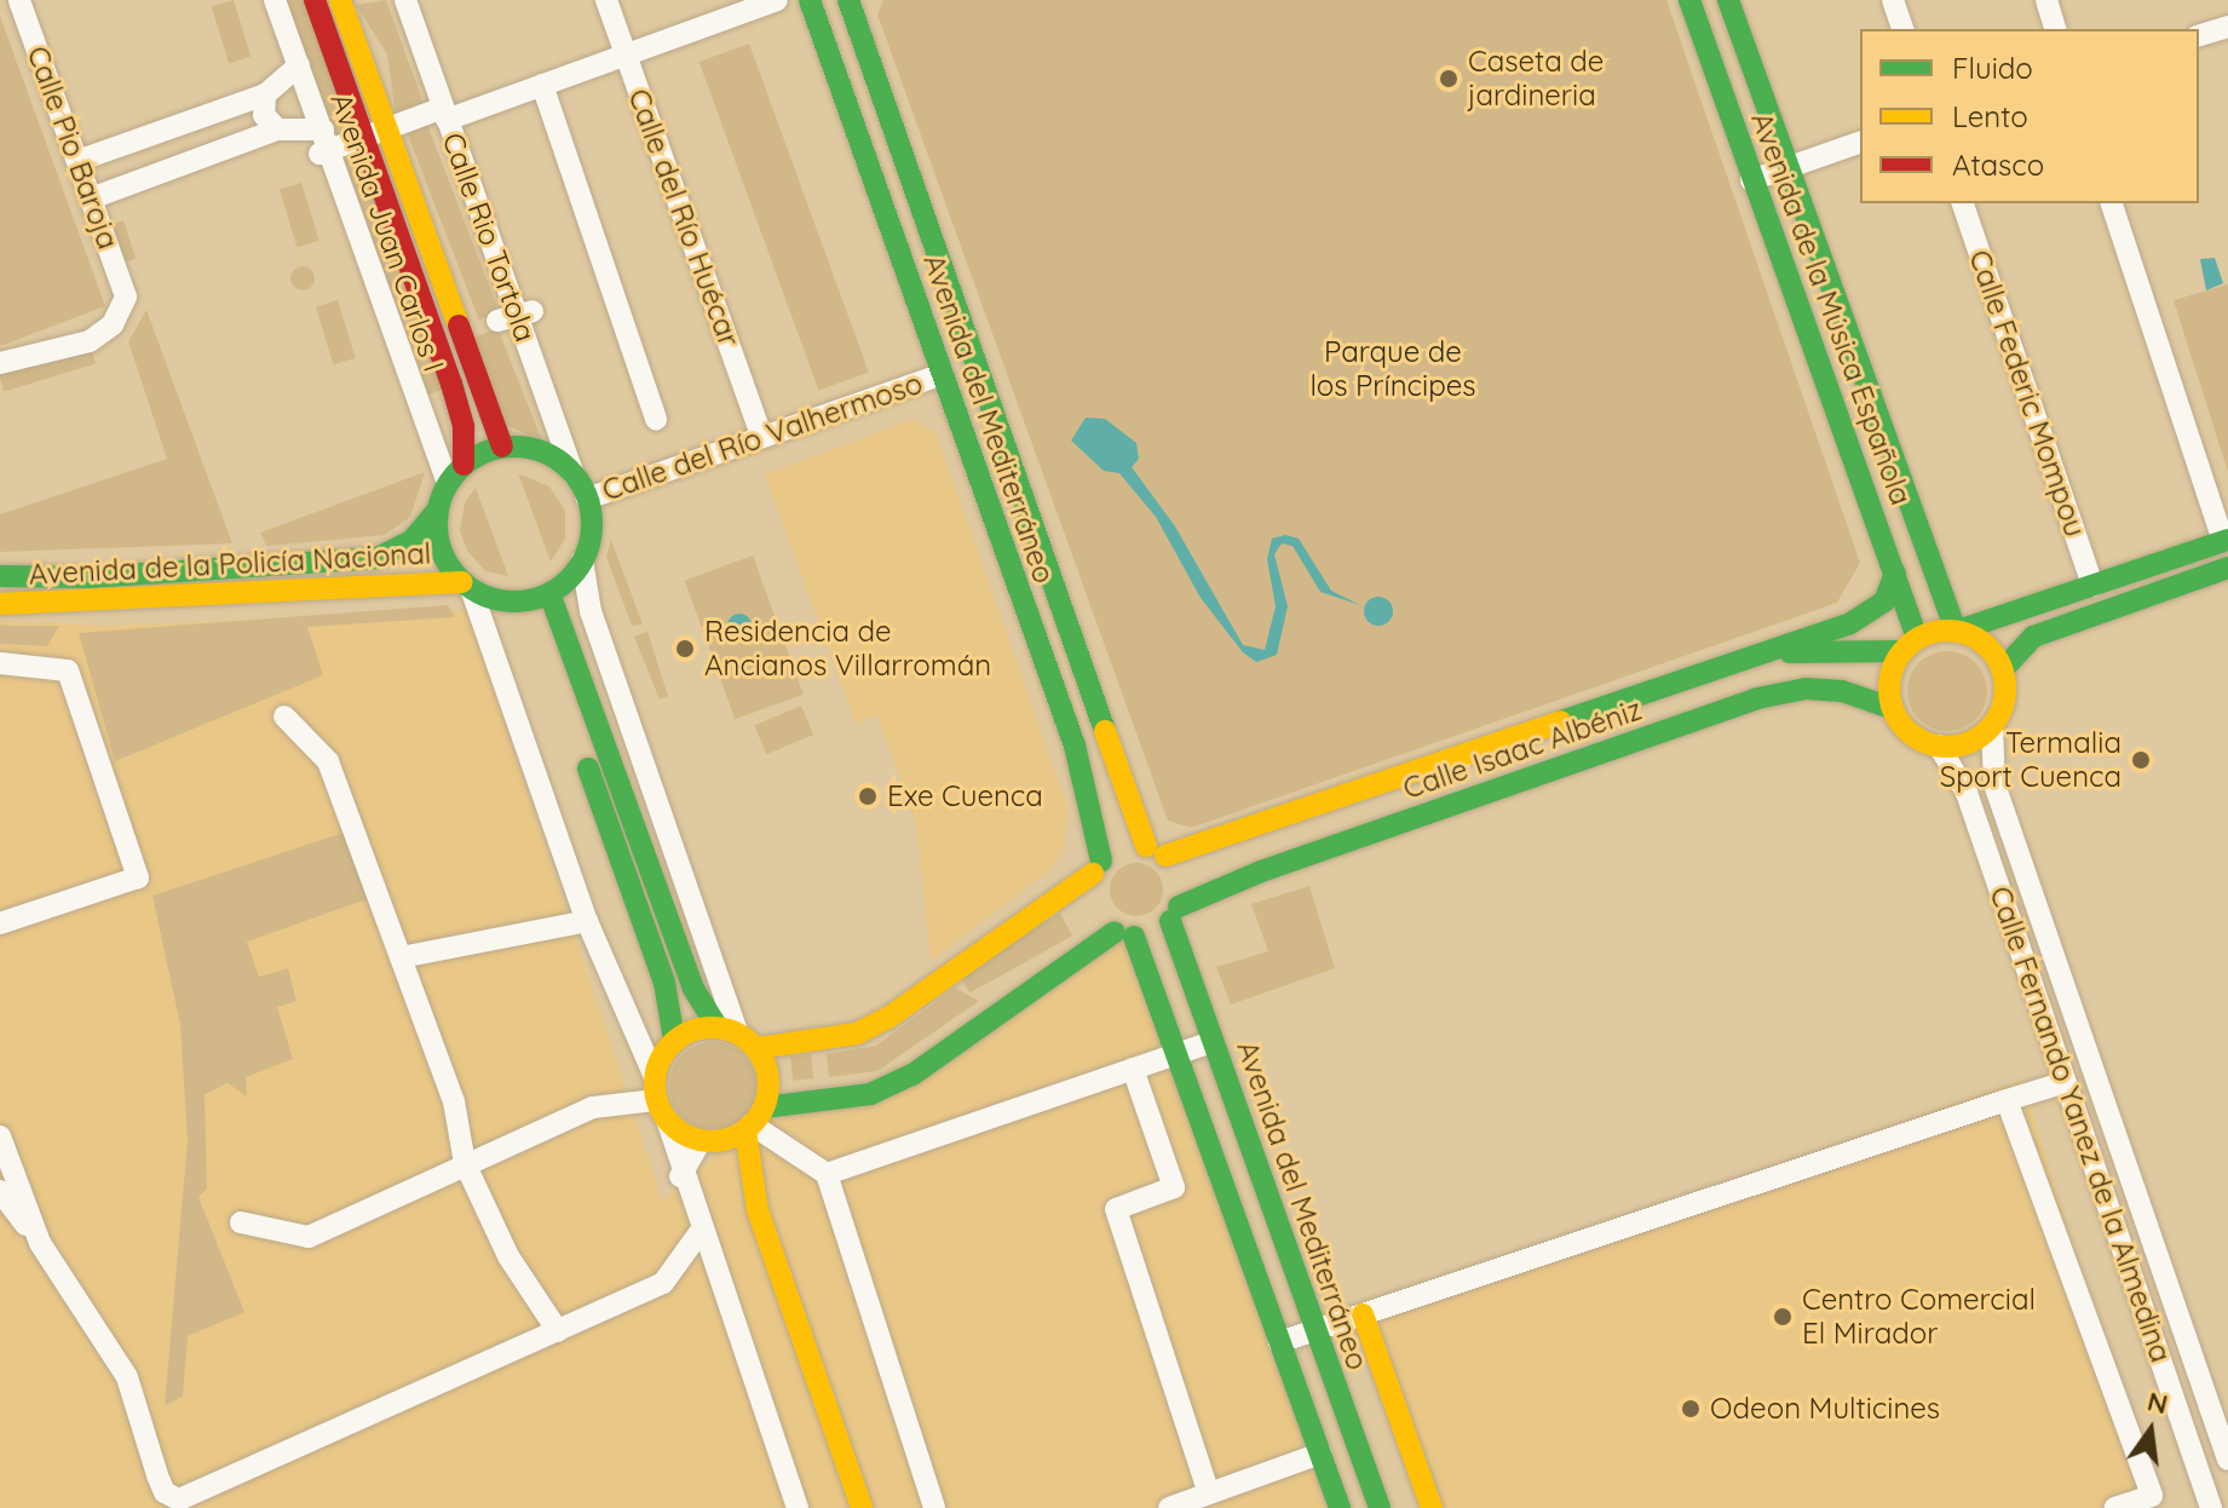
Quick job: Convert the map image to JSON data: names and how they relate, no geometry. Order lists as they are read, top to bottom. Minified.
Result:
{"streets":{"street":["Calle Pio Baroja","Calle del Río Huécar","Avenida Juan Carlos I","Calle Rio Tortola","Avenida de la Música Española","Calle Federic Mompou","Avenida del Mediterráneo","Calle del Río Valhermoso","Avenida de la Policía Nacional","Calle Isaac Albéniz","Calle Fernando Yanez de la Almedina"]},"crossings":[["Calle del Río Huécar","Calle del Río Valhermoso"],["Avenida Juan Carlos I","Calle Rio Tortola"],["Avenida Juan Carlos I","Calle del Río Valhermoso"],["Avenida Juan Carlos I","Avenida de la Policía Nacional"],["Calle Rio Tortola","Calle del Río Valhermoso"],["Calle Rio Tortola","Avenida de la Policía Nacional"],["Avenida de la Música Española","Calle Isaac Albéniz"],["Avenida de la Música Española","Calle Fernando Yanez de la Almedina"],["Avenida del Mediterráneo","Calle del Río Valhermoso"],["Avenida del Mediterráneo","Calle Isaac Albéniz"],["Calle del Río Valhermoso","Avenida de la Policía Nacional"],["Calle Isaac Albéniz","Calle Fernando Yanez de la Almedina"]],"parks":["Parque de los Príncipes"],"places":["Caseta de jardineria","Residencia de Ancianos Villarromán","Termalia Sport Cuenca","Exe Cuenca","Centro Comercial El Mirador","Odeon Multicines"],"legend":["Fluido","Lento","Atasco"],"north":"top"}
